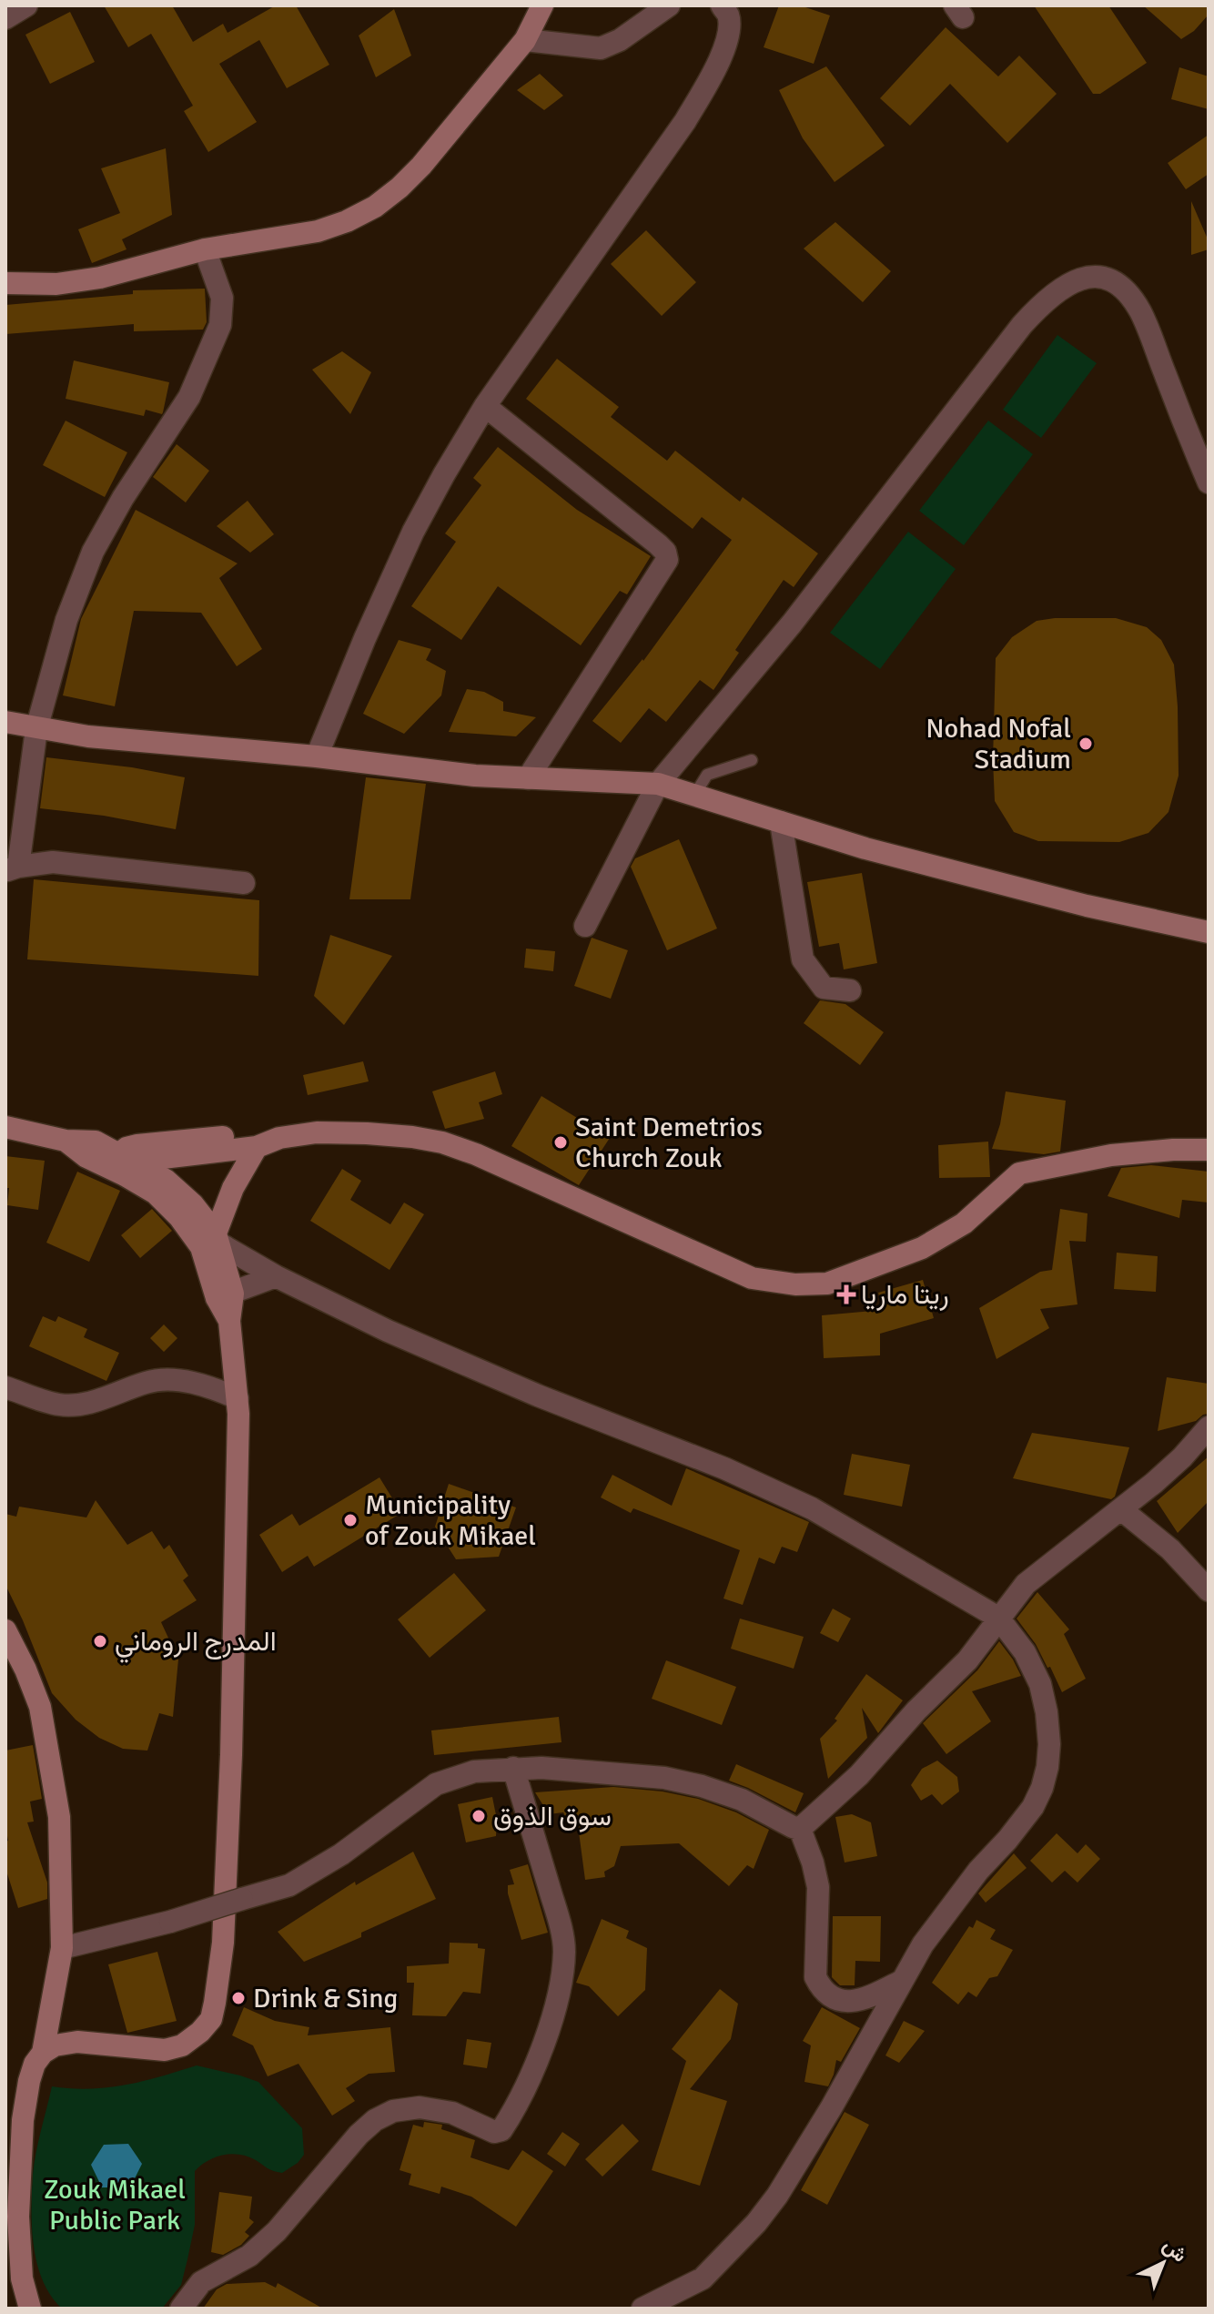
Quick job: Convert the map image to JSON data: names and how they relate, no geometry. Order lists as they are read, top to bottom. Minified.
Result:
{"parks":["Zouk Mikael Public Park"],"places":{"other":["Nohad Nofal Stadium","Saint Demetrios Church Zouk","Municipality of Zouk Mikael","المدرج الروماني","سوق الذوق","Drink & Sing"],"health":["ريتا ماريا"]},"north":"top right"}
